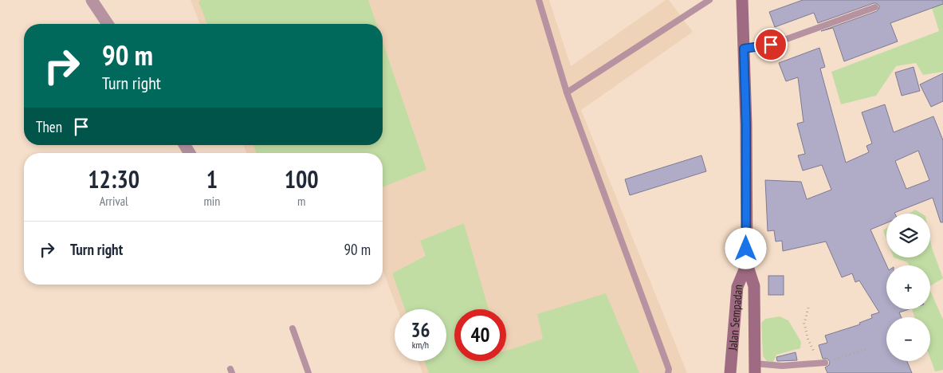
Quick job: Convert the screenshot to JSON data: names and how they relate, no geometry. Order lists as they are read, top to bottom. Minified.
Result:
{"streets":{"street":["Jalan Sempadan"]},"page":{"turn":["90 m","Turn right"],"then":"Then","eta":["12:30","Arrival","1","min","100","m"],"map_buttons":["+","−"],"list":[{"name":"Turn right","value":"90 m"}],"speed":"36 km/h","limit":"40"}}
